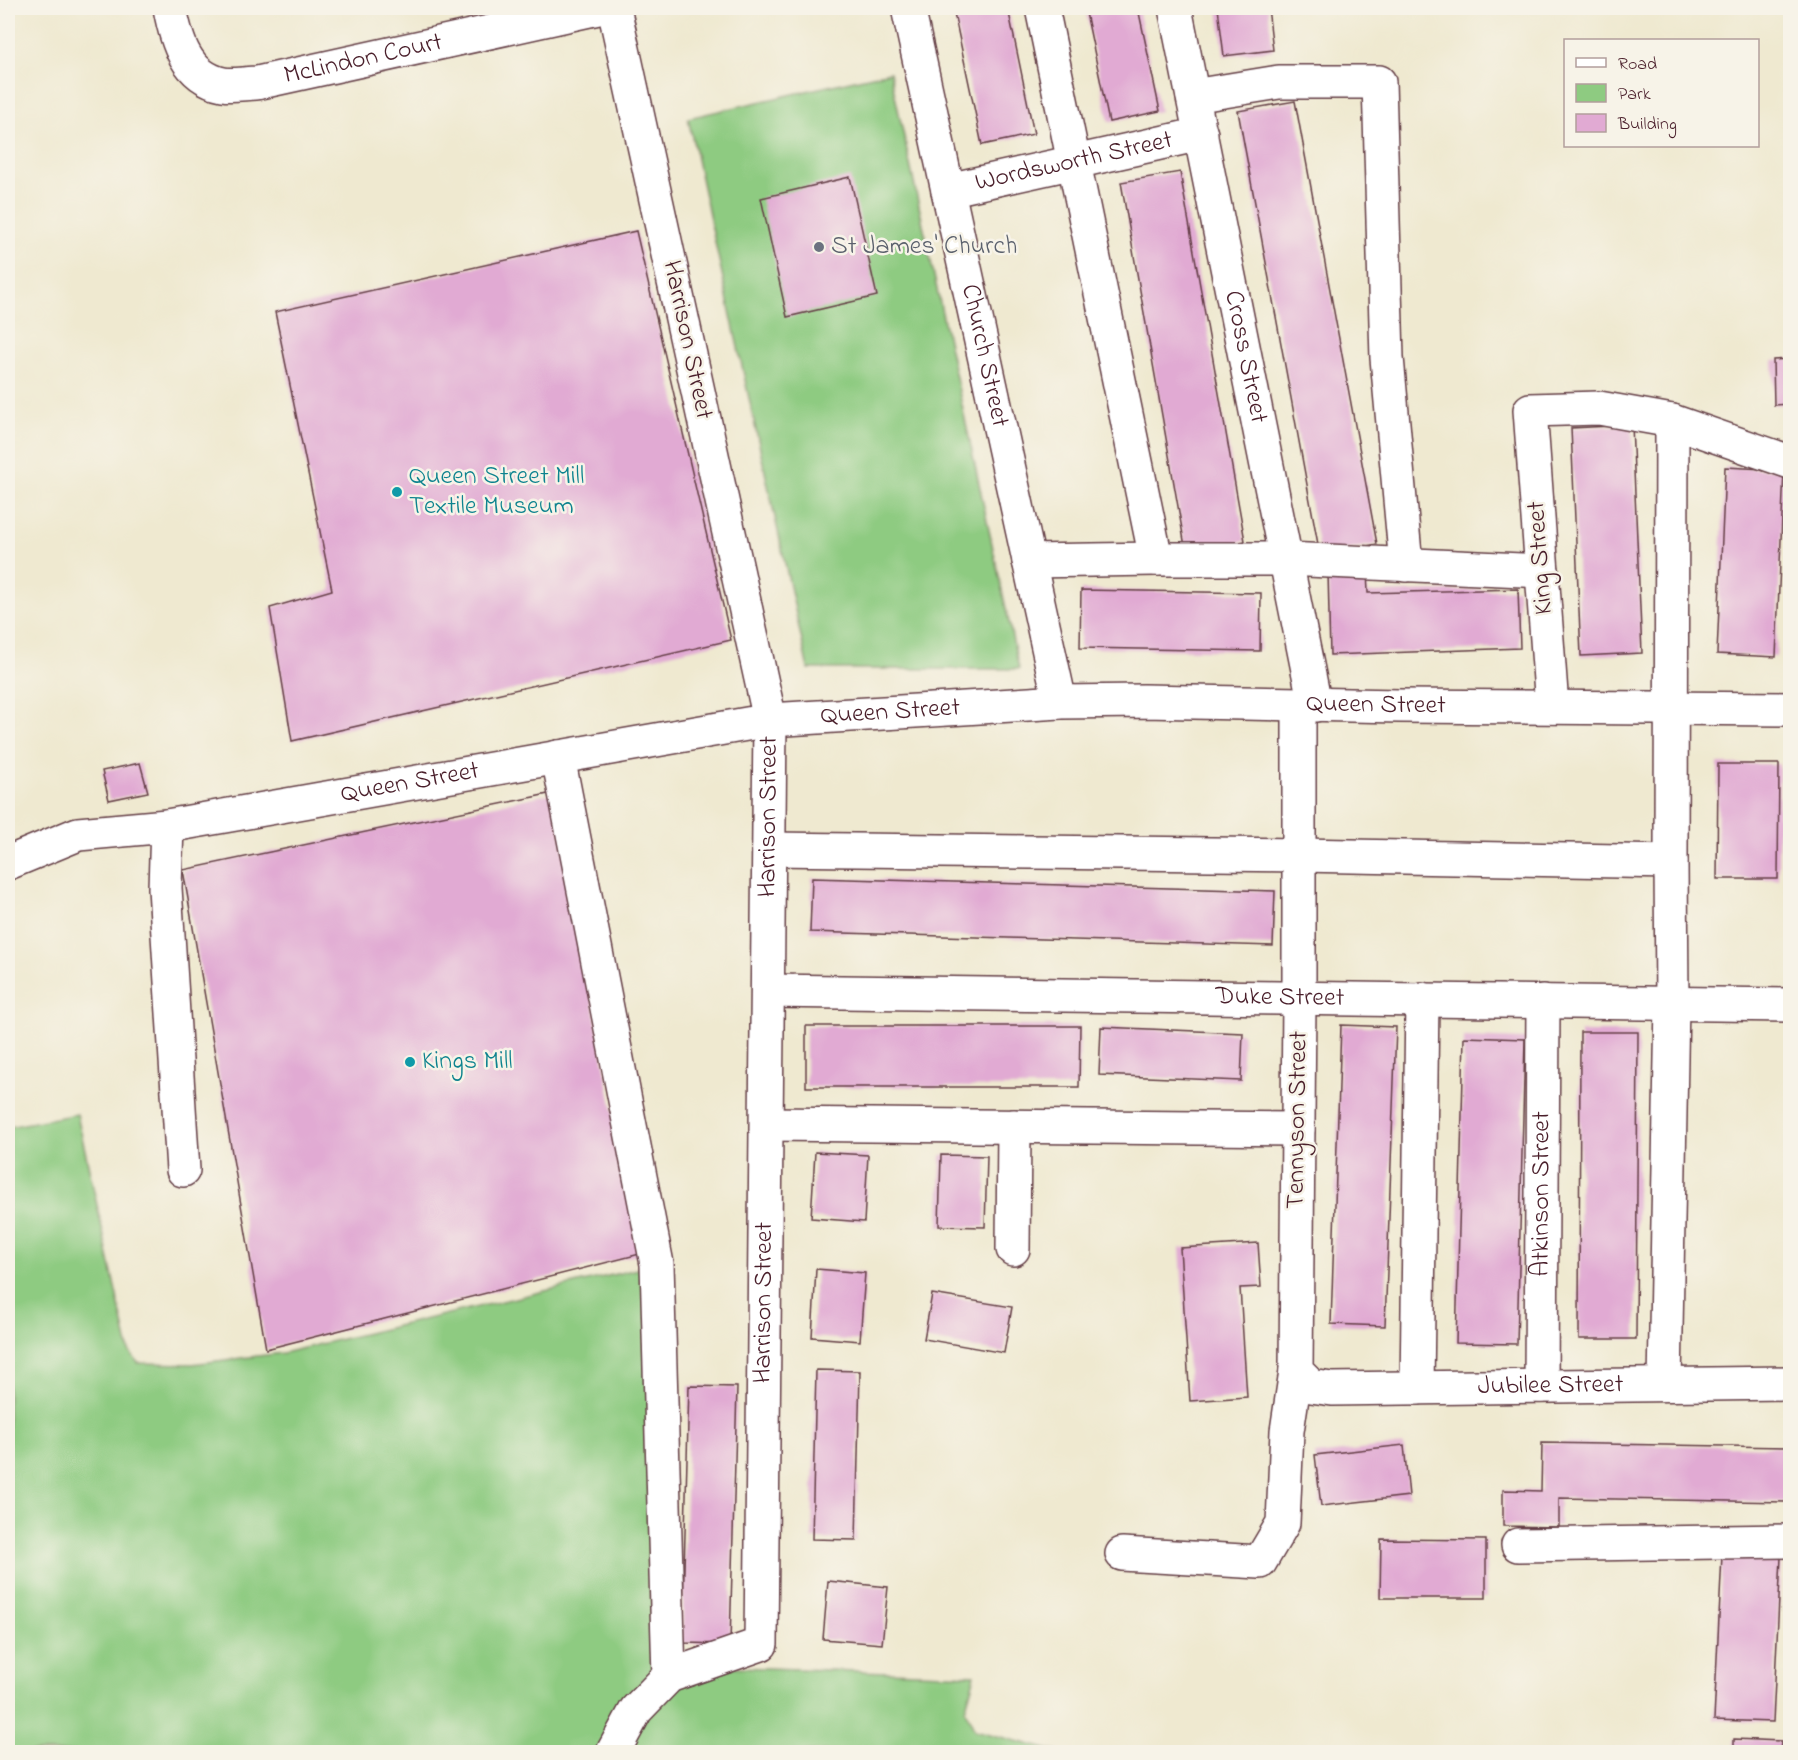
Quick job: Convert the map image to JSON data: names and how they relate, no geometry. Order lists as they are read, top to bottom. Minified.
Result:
{"streets":{"street":["McLindon Court","Wordsworth Street","Harrison Street","Church Street","Cross Street","King Street","Queen Street","Duke Street","Tennyson Street","Atkinson Street","Jubilee Street"]},"crossings":[["Wordsworth Street","Church Street"],["Wordsworth Street","Cross Street"],["Harrison Street","Queen Street"],["Harrison Street","Duke Street"],["Church Street","Queen Street"],["Cross Street","Queen Street"],["Cross Street","Tennyson Street"],["King Street","Queen Street"],["Queen Street","Tennyson Street"],["Duke Street","Tennyson Street"],["Duke Street","Atkinson Street"],["Tennyson Street","Jubilee Street"],["Atkinson Street","Jubilee Street"]],"places":["St James' Church","Queen Street Mill Textile Museum","Kings Mill"],"legend":["Road","Park","Building"]}
